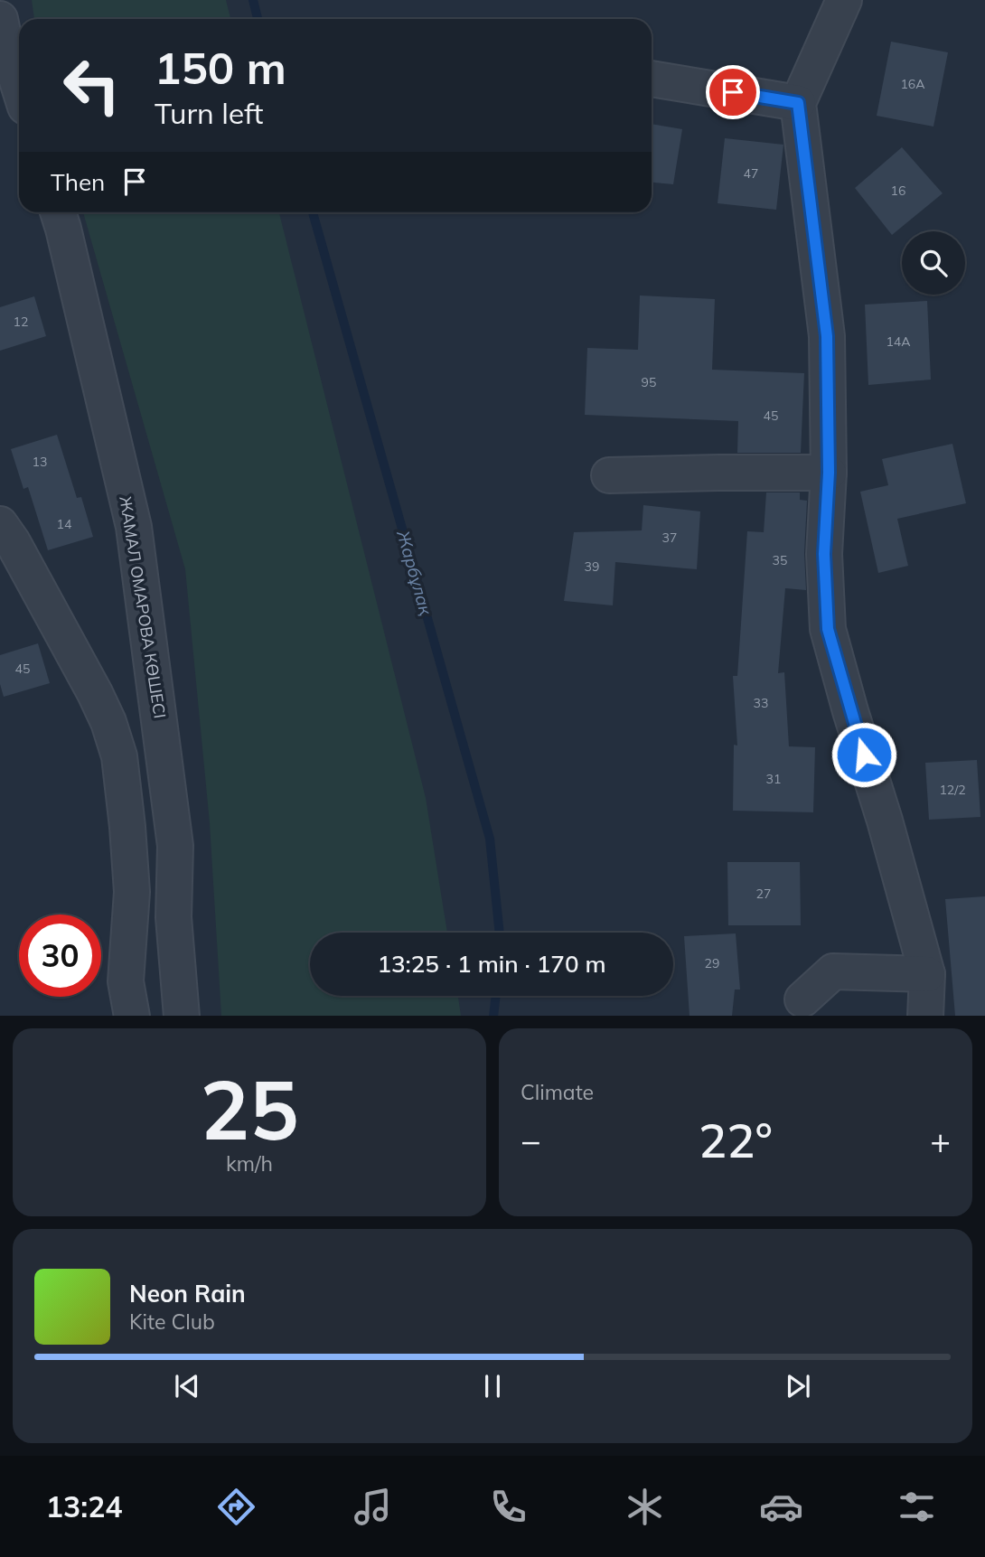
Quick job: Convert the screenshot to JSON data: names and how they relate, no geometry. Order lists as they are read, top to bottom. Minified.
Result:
{"streets":{"street":["ЖАМАЛ ОМАРОВА КӨШЕСІ"]},"water":["Жарбұлақ"],"house_numbers":["16А","47","16","12","14А","95","45","13","14","37","35","39","45","33","31","12/2","27","29"],"page":{"turn":["150 m","Turn left"],"then":"Then","limit":"30","trip":"13:25 · 1 min · 170 m","tile":[["25","km/h"],"Climate"],"heat":["−","22°","+"],"song":["Neon Rain","Kite Club"],"tabs":"13:24"}}
